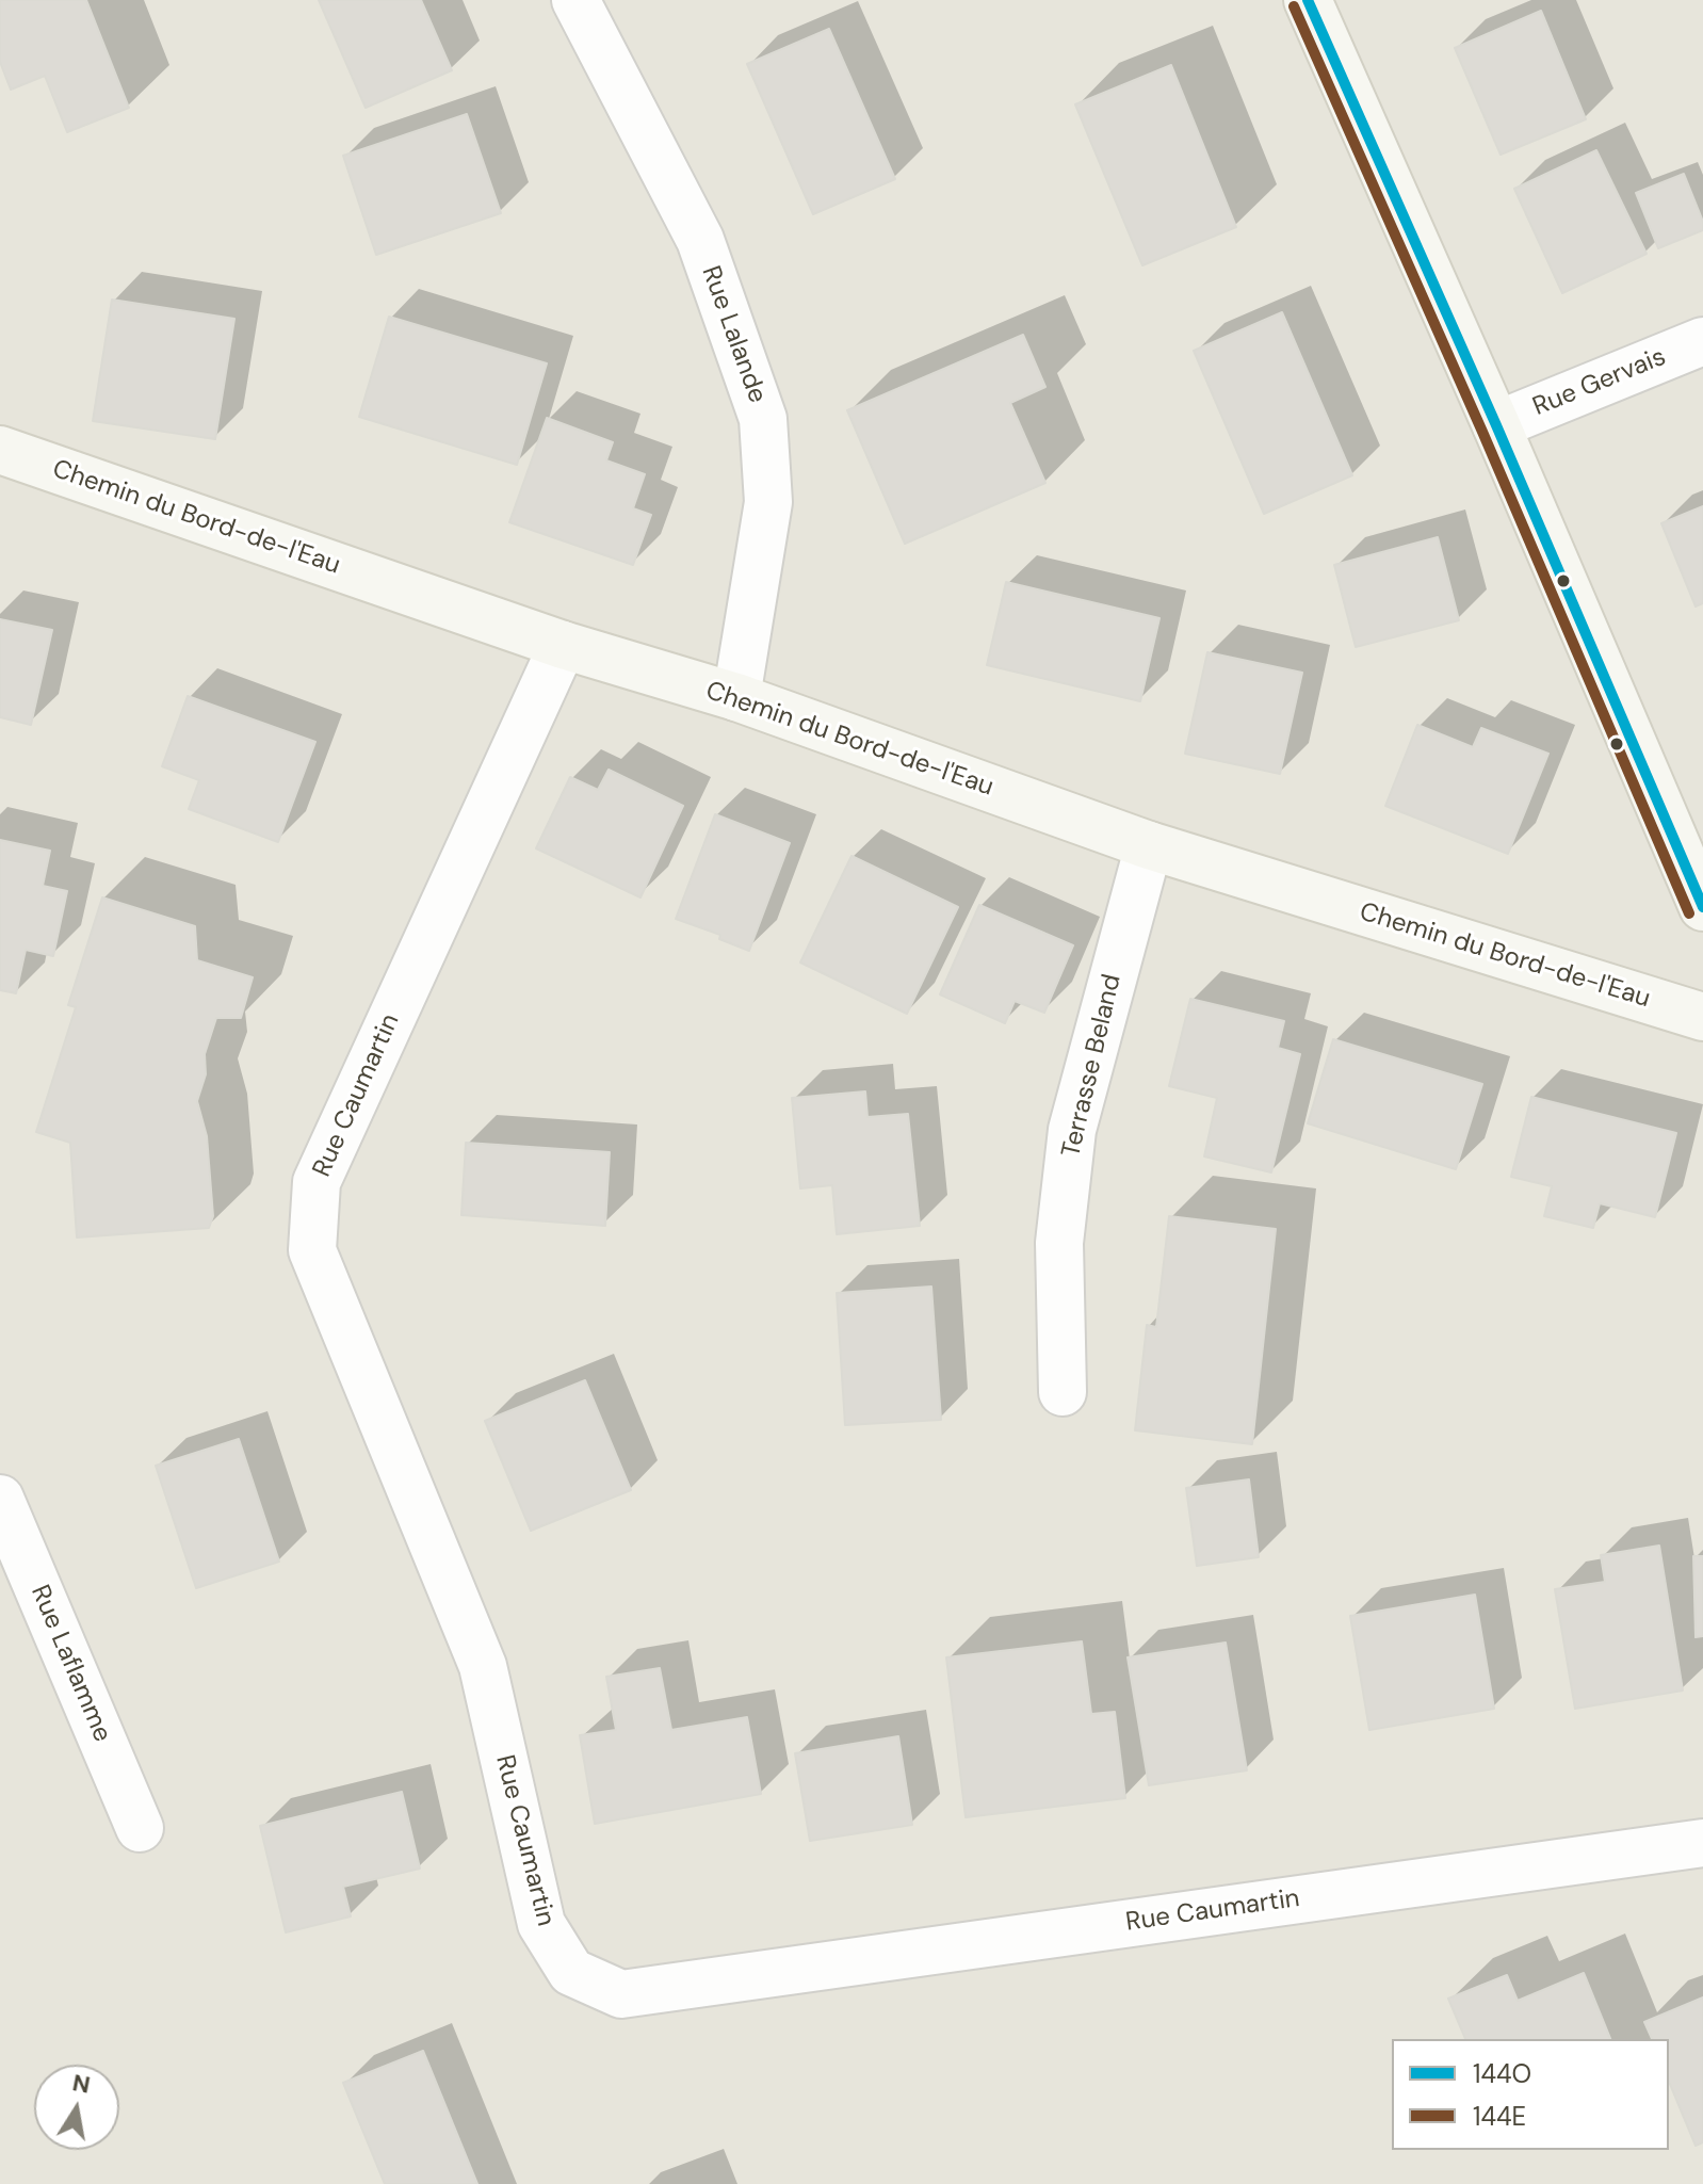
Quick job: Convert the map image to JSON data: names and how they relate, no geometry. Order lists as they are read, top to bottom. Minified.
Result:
{"streets":{"street":["Rue Lalande","Rue Gervais","Chemin du Bord-de-l'Eau","Terrasse Beland","Rue Caumartin","Rue Laflamme"]},"crossings":[["Rue Lalande","Chemin du Bord-de-l'Eau"],["Chemin du Bord-de-l'Eau","Terrasse Beland"],["Chemin du Bord-de-l'Eau","Rue Caumartin"]],"lines":["transit line 144O","transit line 144E"],"legend":["144O","144E"],"north":"top"}
